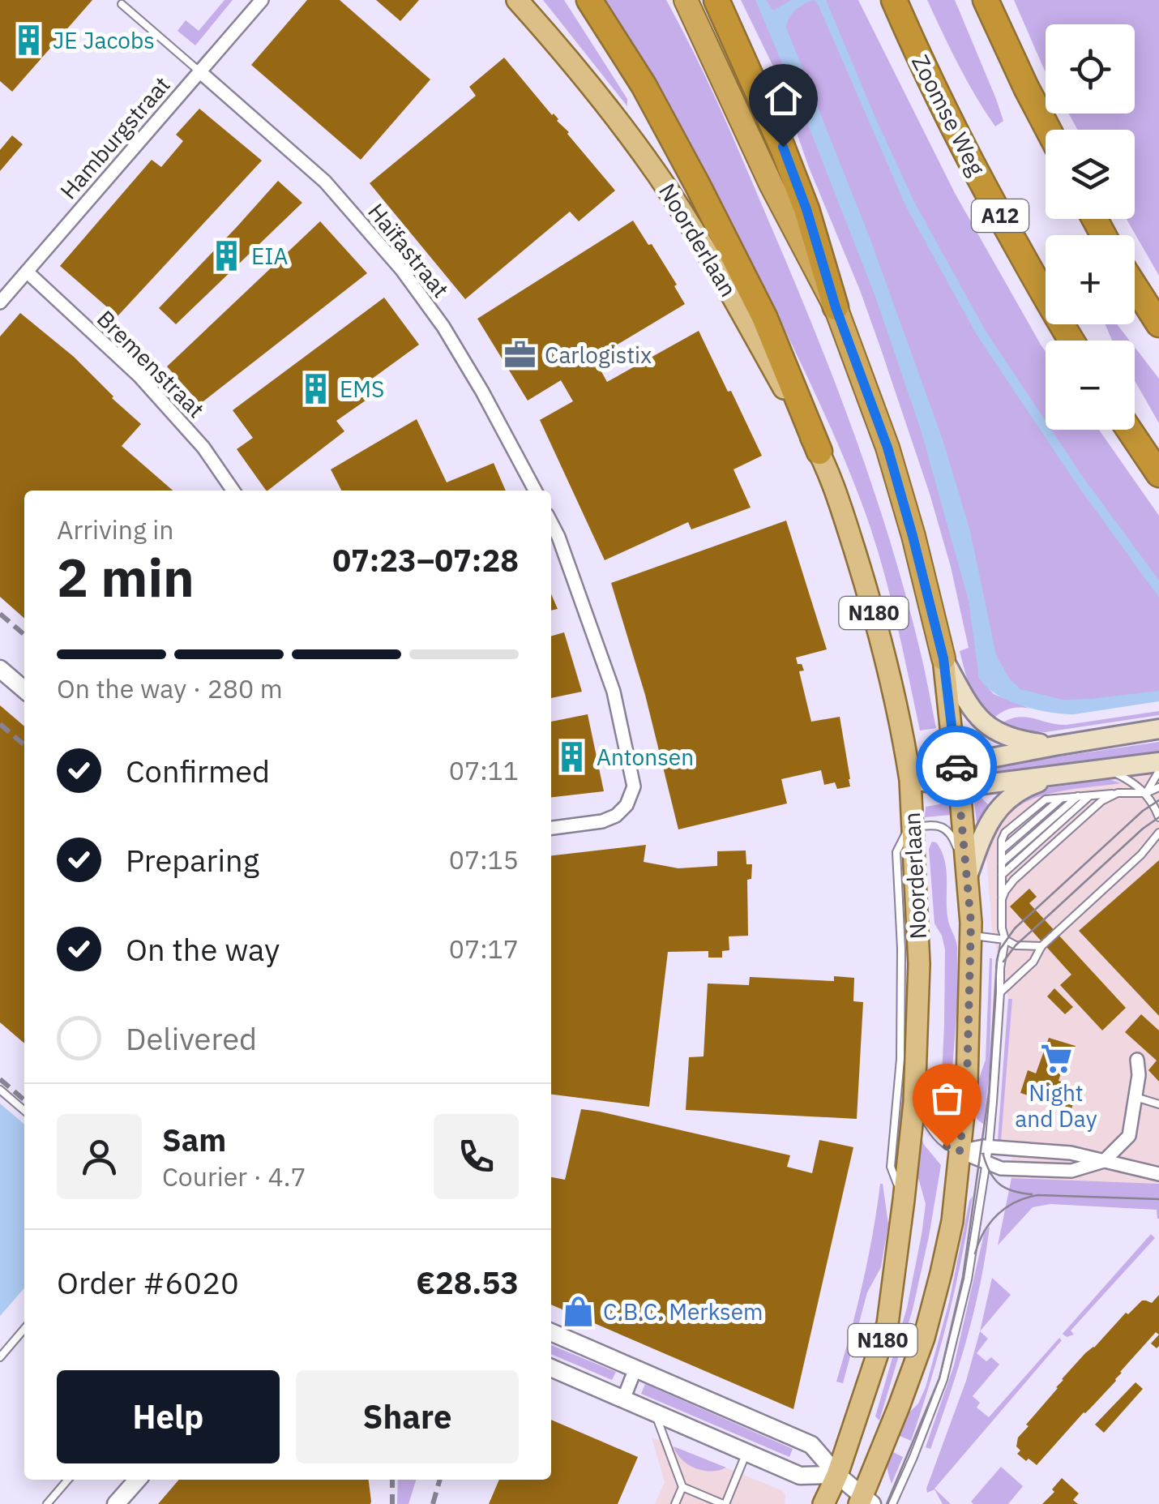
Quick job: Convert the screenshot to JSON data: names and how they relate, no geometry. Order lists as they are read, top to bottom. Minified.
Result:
{"streets":{"highway":["Zoomse Weg","A12","N180"],"main road":["Noorderlaan"],"street":["Hamburgstraat","Haïfastraat","Bremenstraat"]},"crossings":[["Hamburgstraat","Haïfastraat"],["Hamburgstraat","Bremenstraat"]],"places":{"building":["JE Jacobs","EIA","EMS","Antonsen"],"office":["Carlogistix"],"supermarket":["Night and Day"],"shop":["C.B.C. Merksem"]},"page":{"map_buttons":["+","−"],"heading":["2 min","Arriving in","07:23–07:28"],"panel":["Sam","Courier · 4.7","Order #6020","€28.53"],"bar":"On the way · 280 m","list":[["Confirmed","07:11"],["Preparing","07:15"],["On the way","07:17"],"Delivered"],"buttons":["Help","Share"]}}
